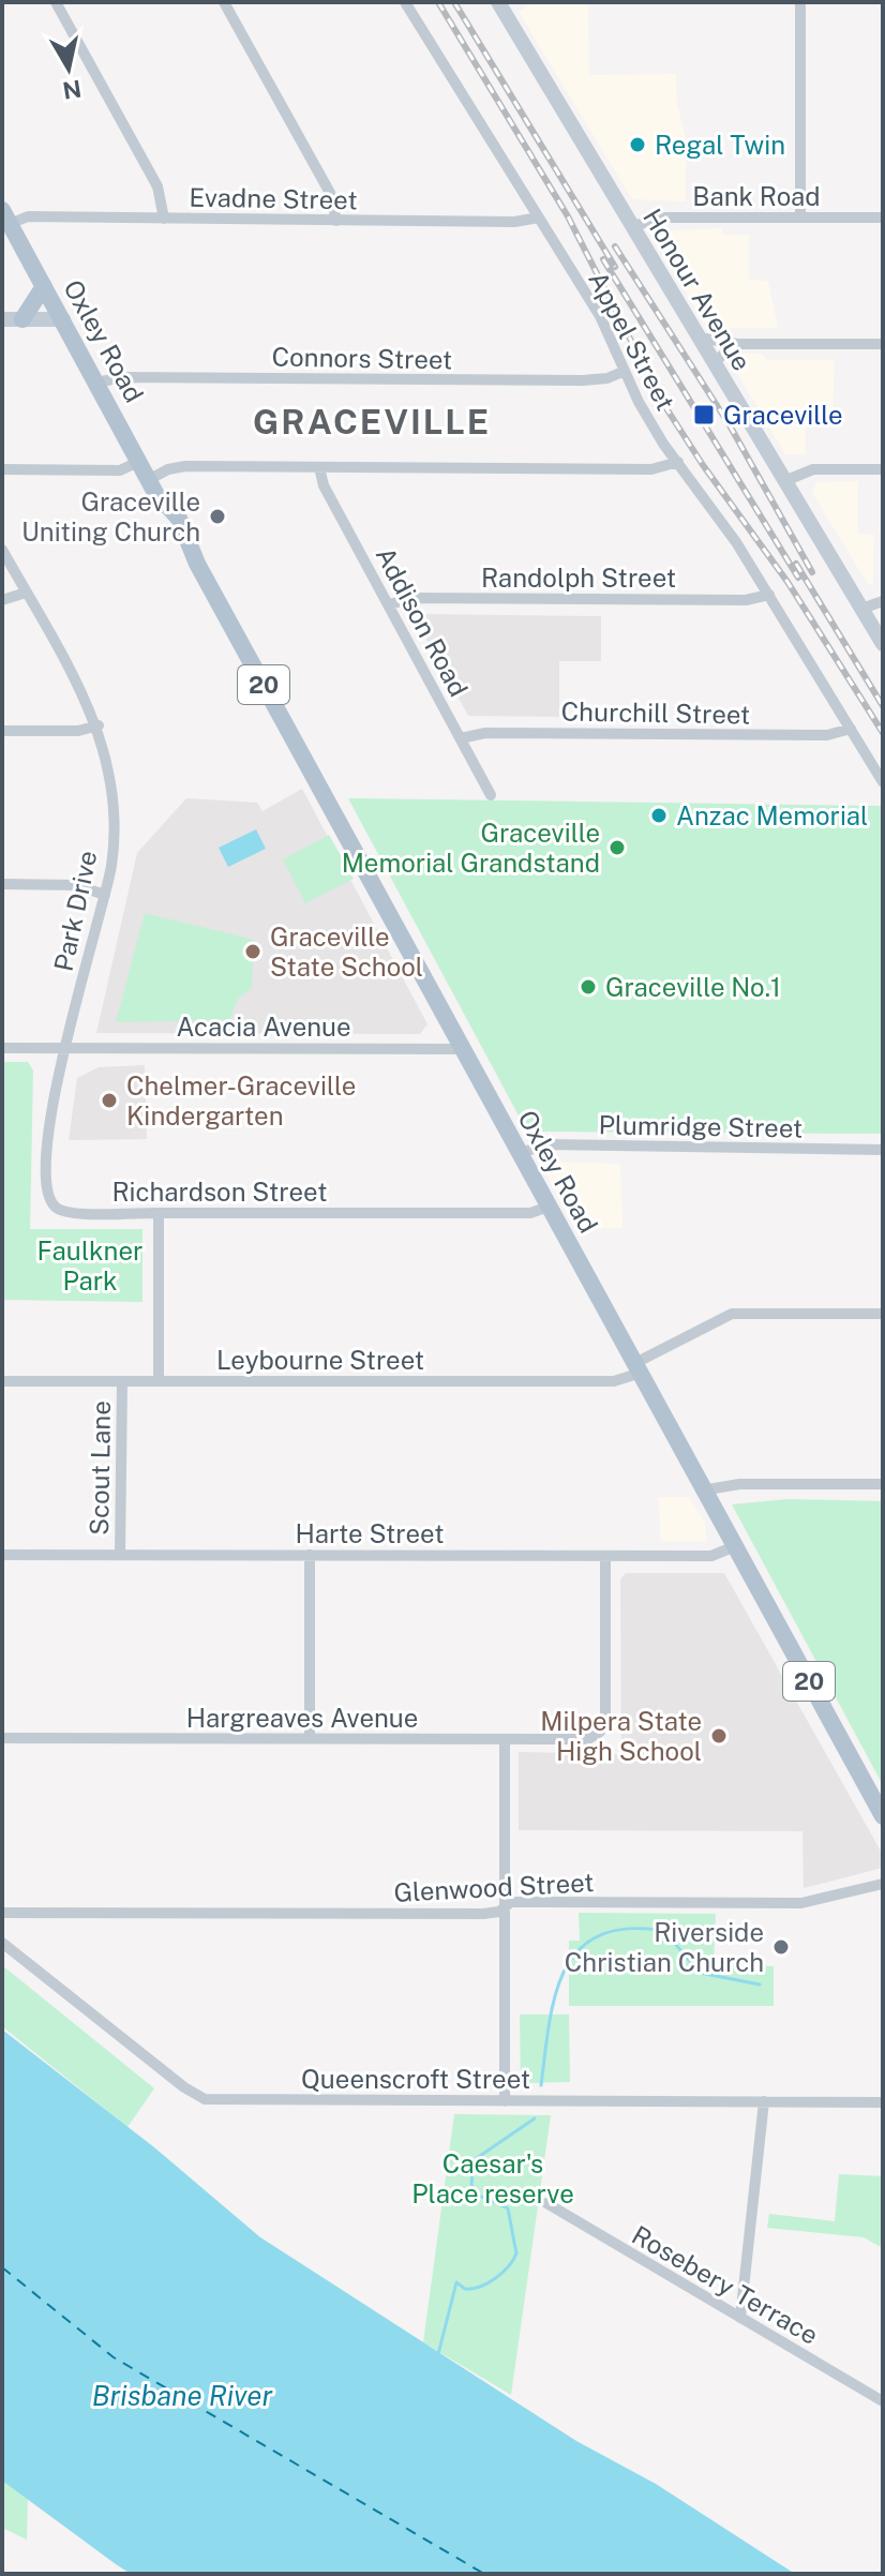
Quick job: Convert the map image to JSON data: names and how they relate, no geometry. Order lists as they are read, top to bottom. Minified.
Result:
{"streets":{"main road":["Honour Avenue","Oxley Road","20"],"street":["Bank Road","Evadne Street","Appel Street","Connors Street","Randolph Street","Addison Road","Churchill Street","Park Drive","Acacia Avenue","Plumridge Street","Richardson Street","Leybourne Street","Scout Lane","Harte Street","Hargreaves Avenue","Glenwood Street","Queenscroft Street","Rosebery Terrace"]},"crossings":[["Bank Road","Honour Avenue"],["Evadne Street","Oxley Road"],["Evadne Street","Appel Street"],["Oxley Road","Connors Street"],["Oxley Road","Acacia Avenue"],["Oxley Road","Plumridge Street"],["Oxley Road","Richardson Street"],["Oxley Road","Leybourne Street"],["Oxley Road","Harte Street"],["Appel Street","Connors Street"],["Appel Street","Randolph Street"],["Appel Street","Churchill Street"],["Randolph Street","Addison Road"],["Addison Road","Churchill Street"],["Park Drive","Acacia Avenue"],["Park Drive","Richardson Street"],["Acacia Avenue","Richardson Street"],["Leybourne Street","Scout Lane"],["Scout Lane","Harte Street"],["Harte Street","Hargreaves Avenue"]],"districts":["GRACEVILLE"],"water":["Brisbane River"],"parks":["Faulkner Park","Caesar's Place reserve"],"places":{"other":["Regal Twin","Graceville Uniting Church","Anzac Memorial","Graceville Memorial Grandstand","Graceville State School","Graceville No.1","Chelmer-Graceville Kindergarten","Milpera State High School","Riverside Christian Church"],"transit":["Graceville"]},"north":"bottom"}
